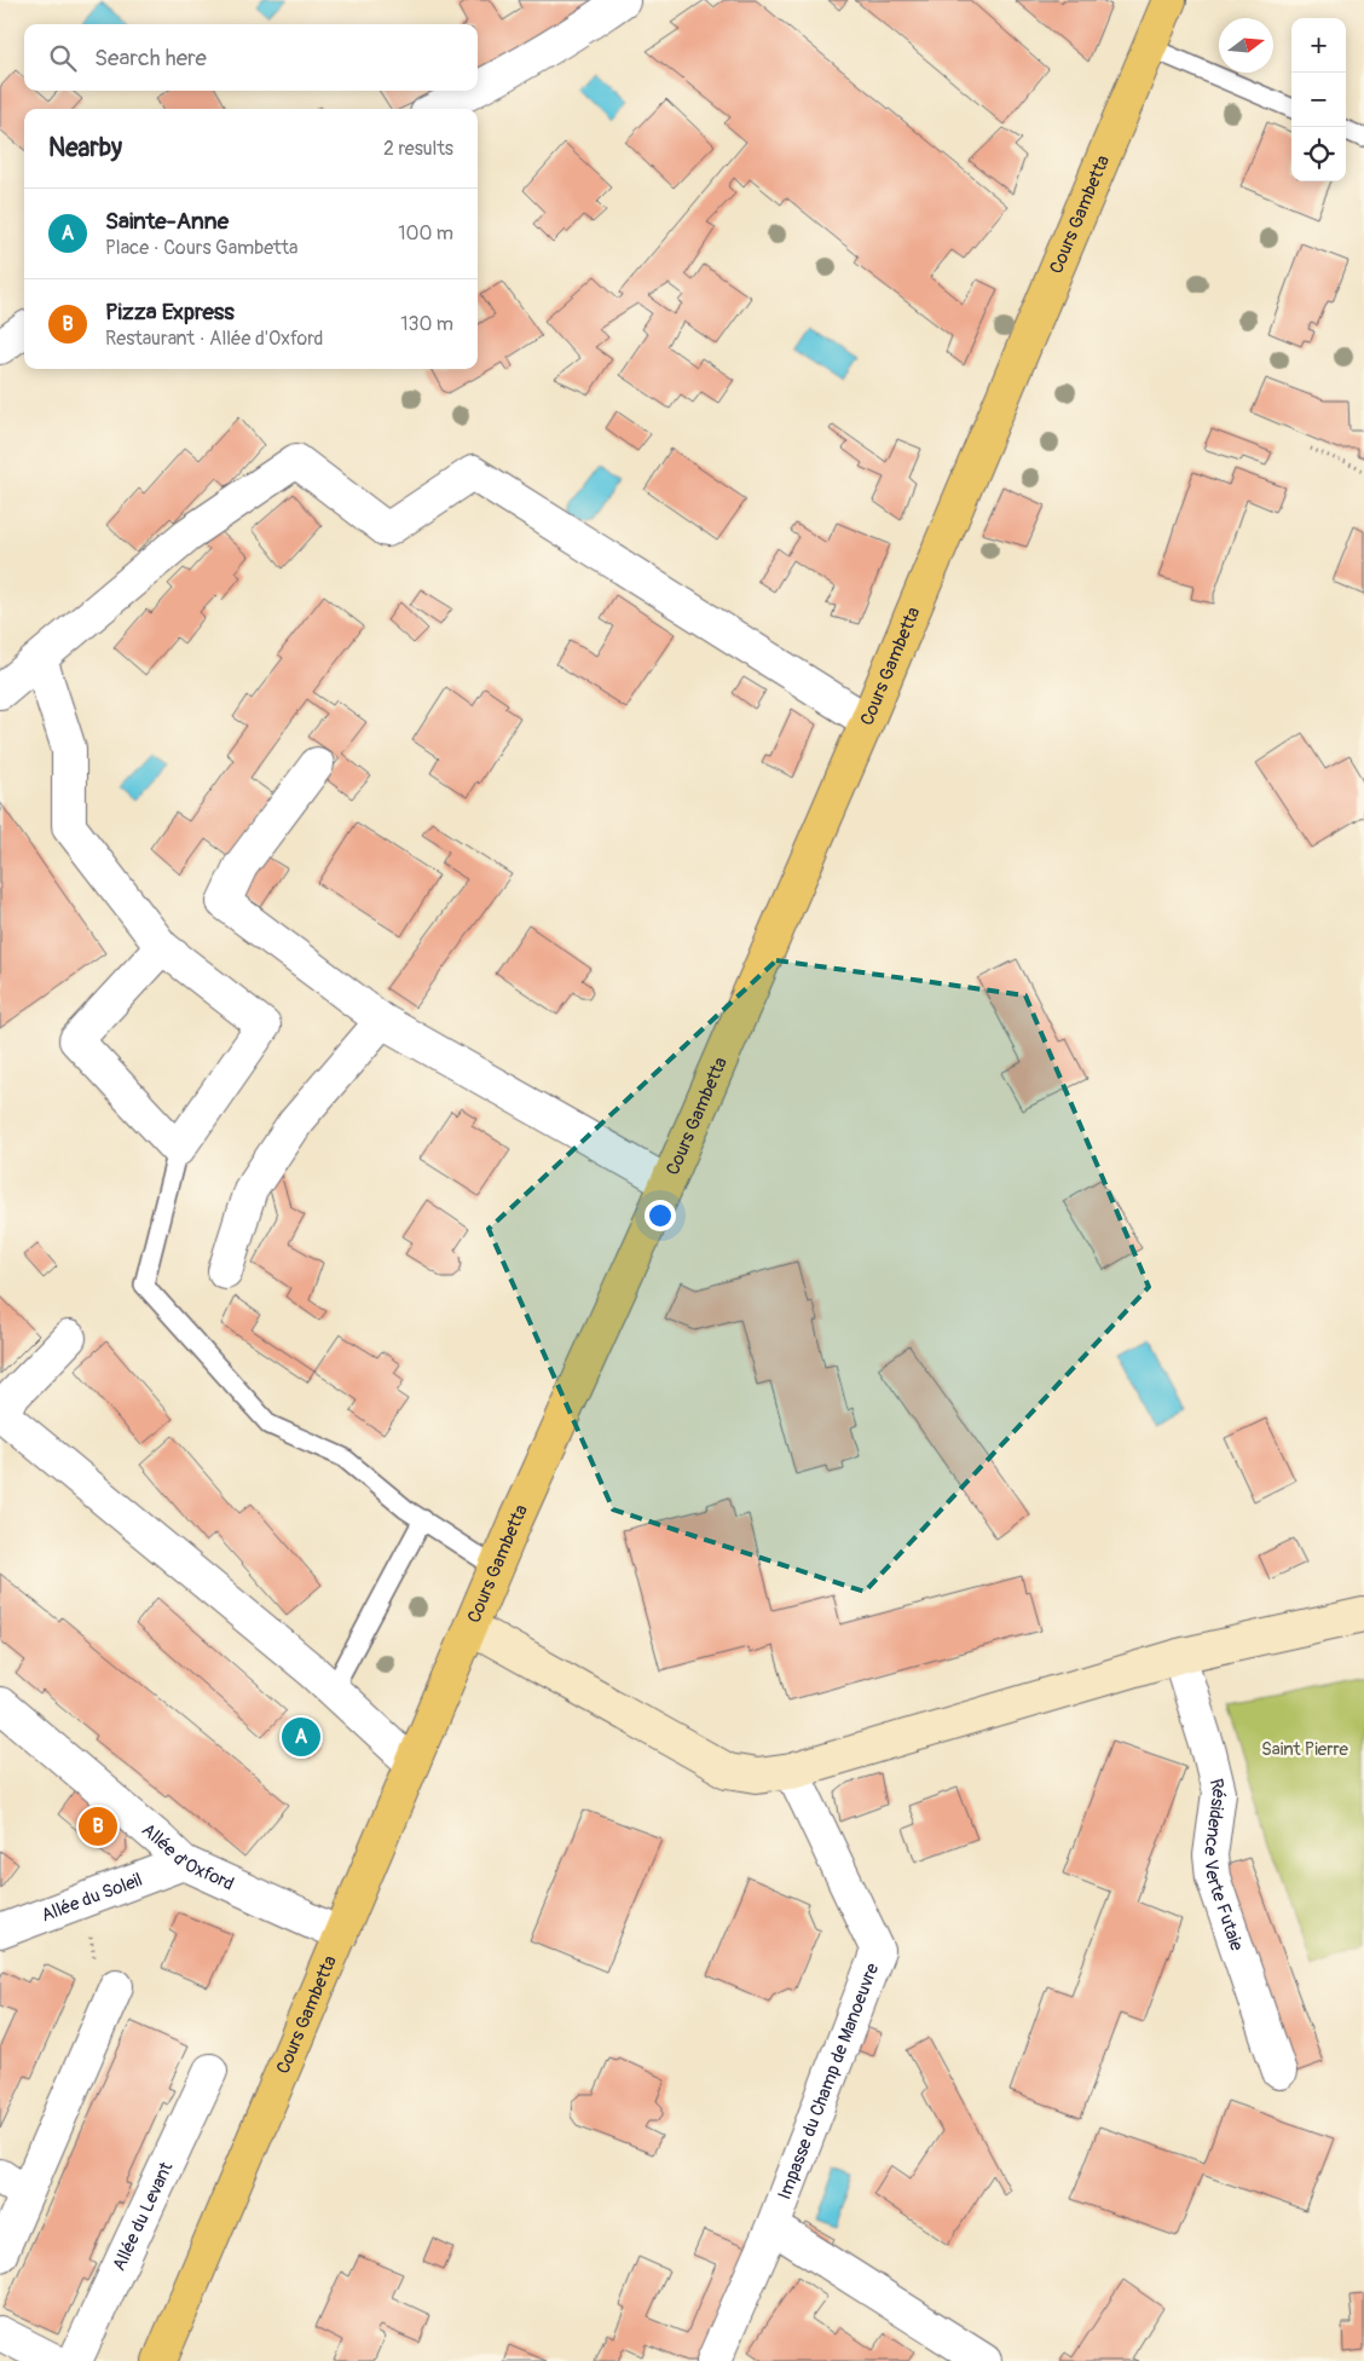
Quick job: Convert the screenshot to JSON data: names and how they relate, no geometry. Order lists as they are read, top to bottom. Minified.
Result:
{"streets":{"main road":["Cours Gambetta"],"street":["Allée d'Oxford","Résidence Verte Futaie","Allée du Soleil","Impasse du Champ de Manoeuvre","Allée du Levant"]},"crossings":[["Cours Gambetta","Allée d'Oxford"],["Allée d'Oxford","Allée du Soleil"]],"parks":["Saint Pierre"],"north":"right","page":{"map_buttons":["+","−"],"search":"Search here","heading":["Nearby","2 results"],"list":[{"mark":"A","name":"Sainte-Anne","note":"Place · Cours Gambetta","value":"100 m"},{"mark":"B","name":"Pizza Express","note":"Restaurant · Allée d'Oxford","value":"130 m"}],"pins":["A","B"]}}
